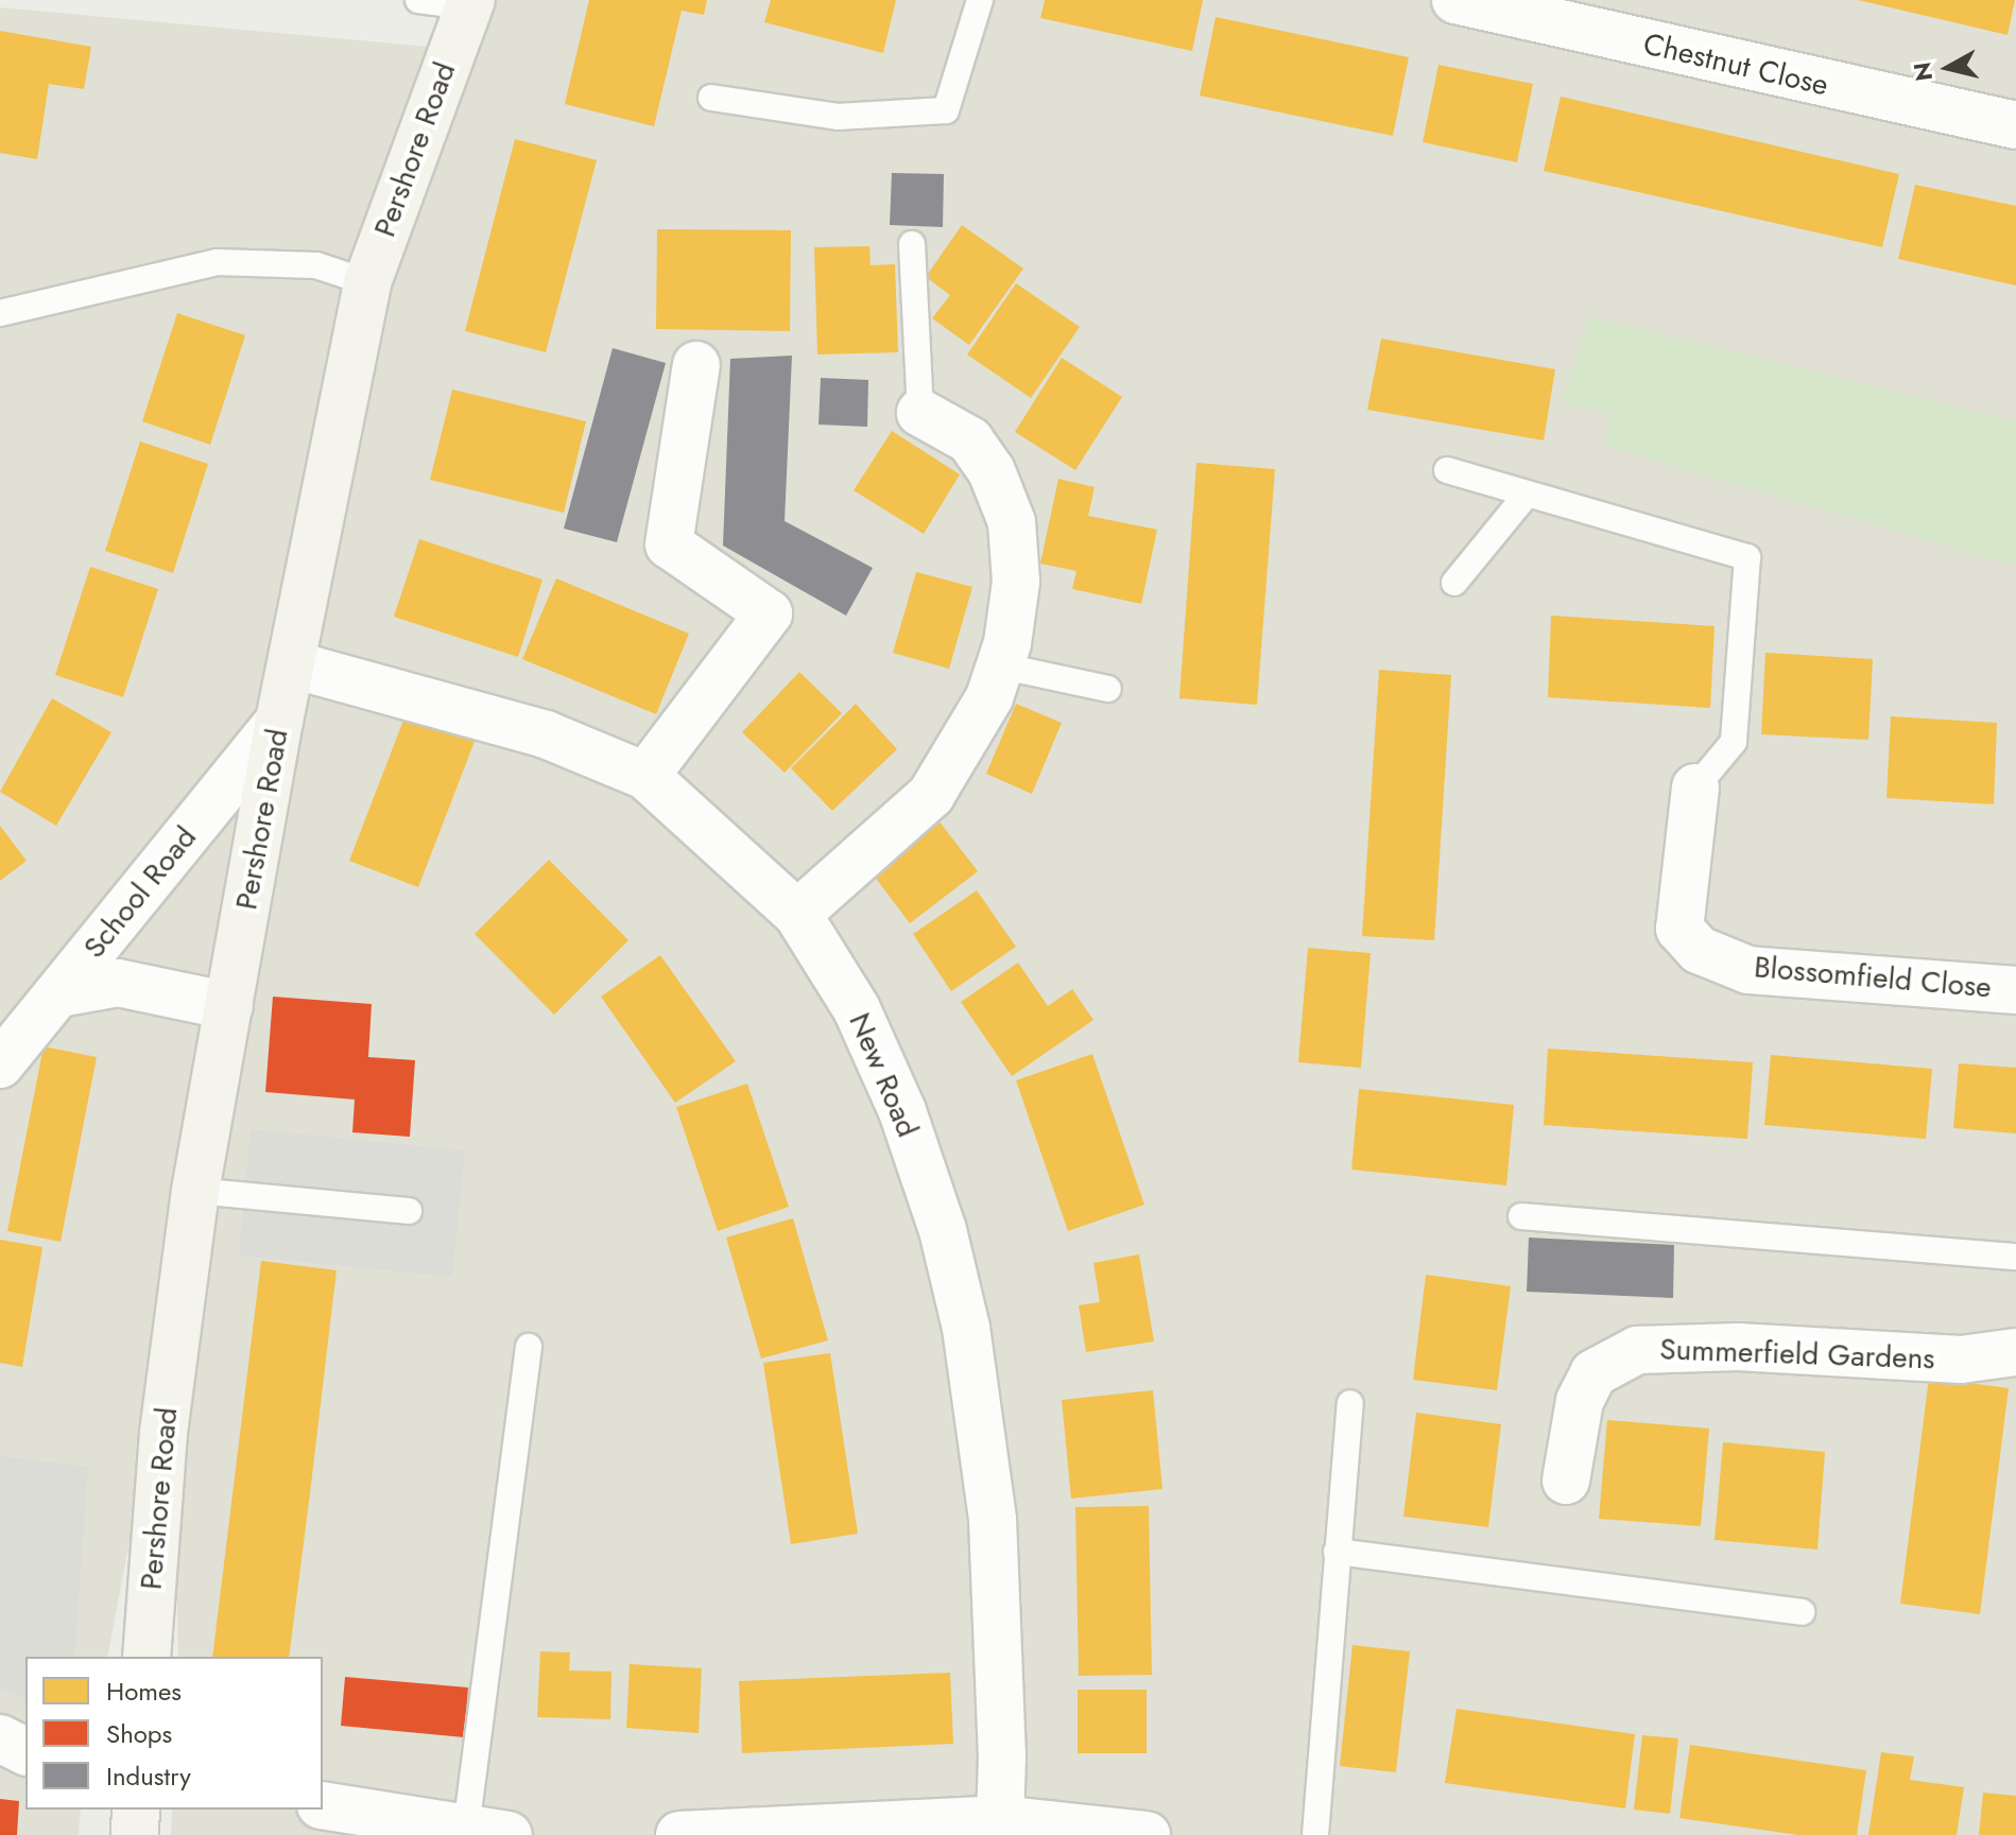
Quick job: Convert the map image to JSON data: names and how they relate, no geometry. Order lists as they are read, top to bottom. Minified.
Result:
{"streets":{"main road":["Pershore Road"],"street":["Chestnut Close","School Road","Blossomfield Close","New Road","Summerfield Gardens"]},"crossings":[["Pershore Road","School Road"],["Pershore Road","New Road"]],"legend":["Homes","Shops","Industry"],"north":"left"}
